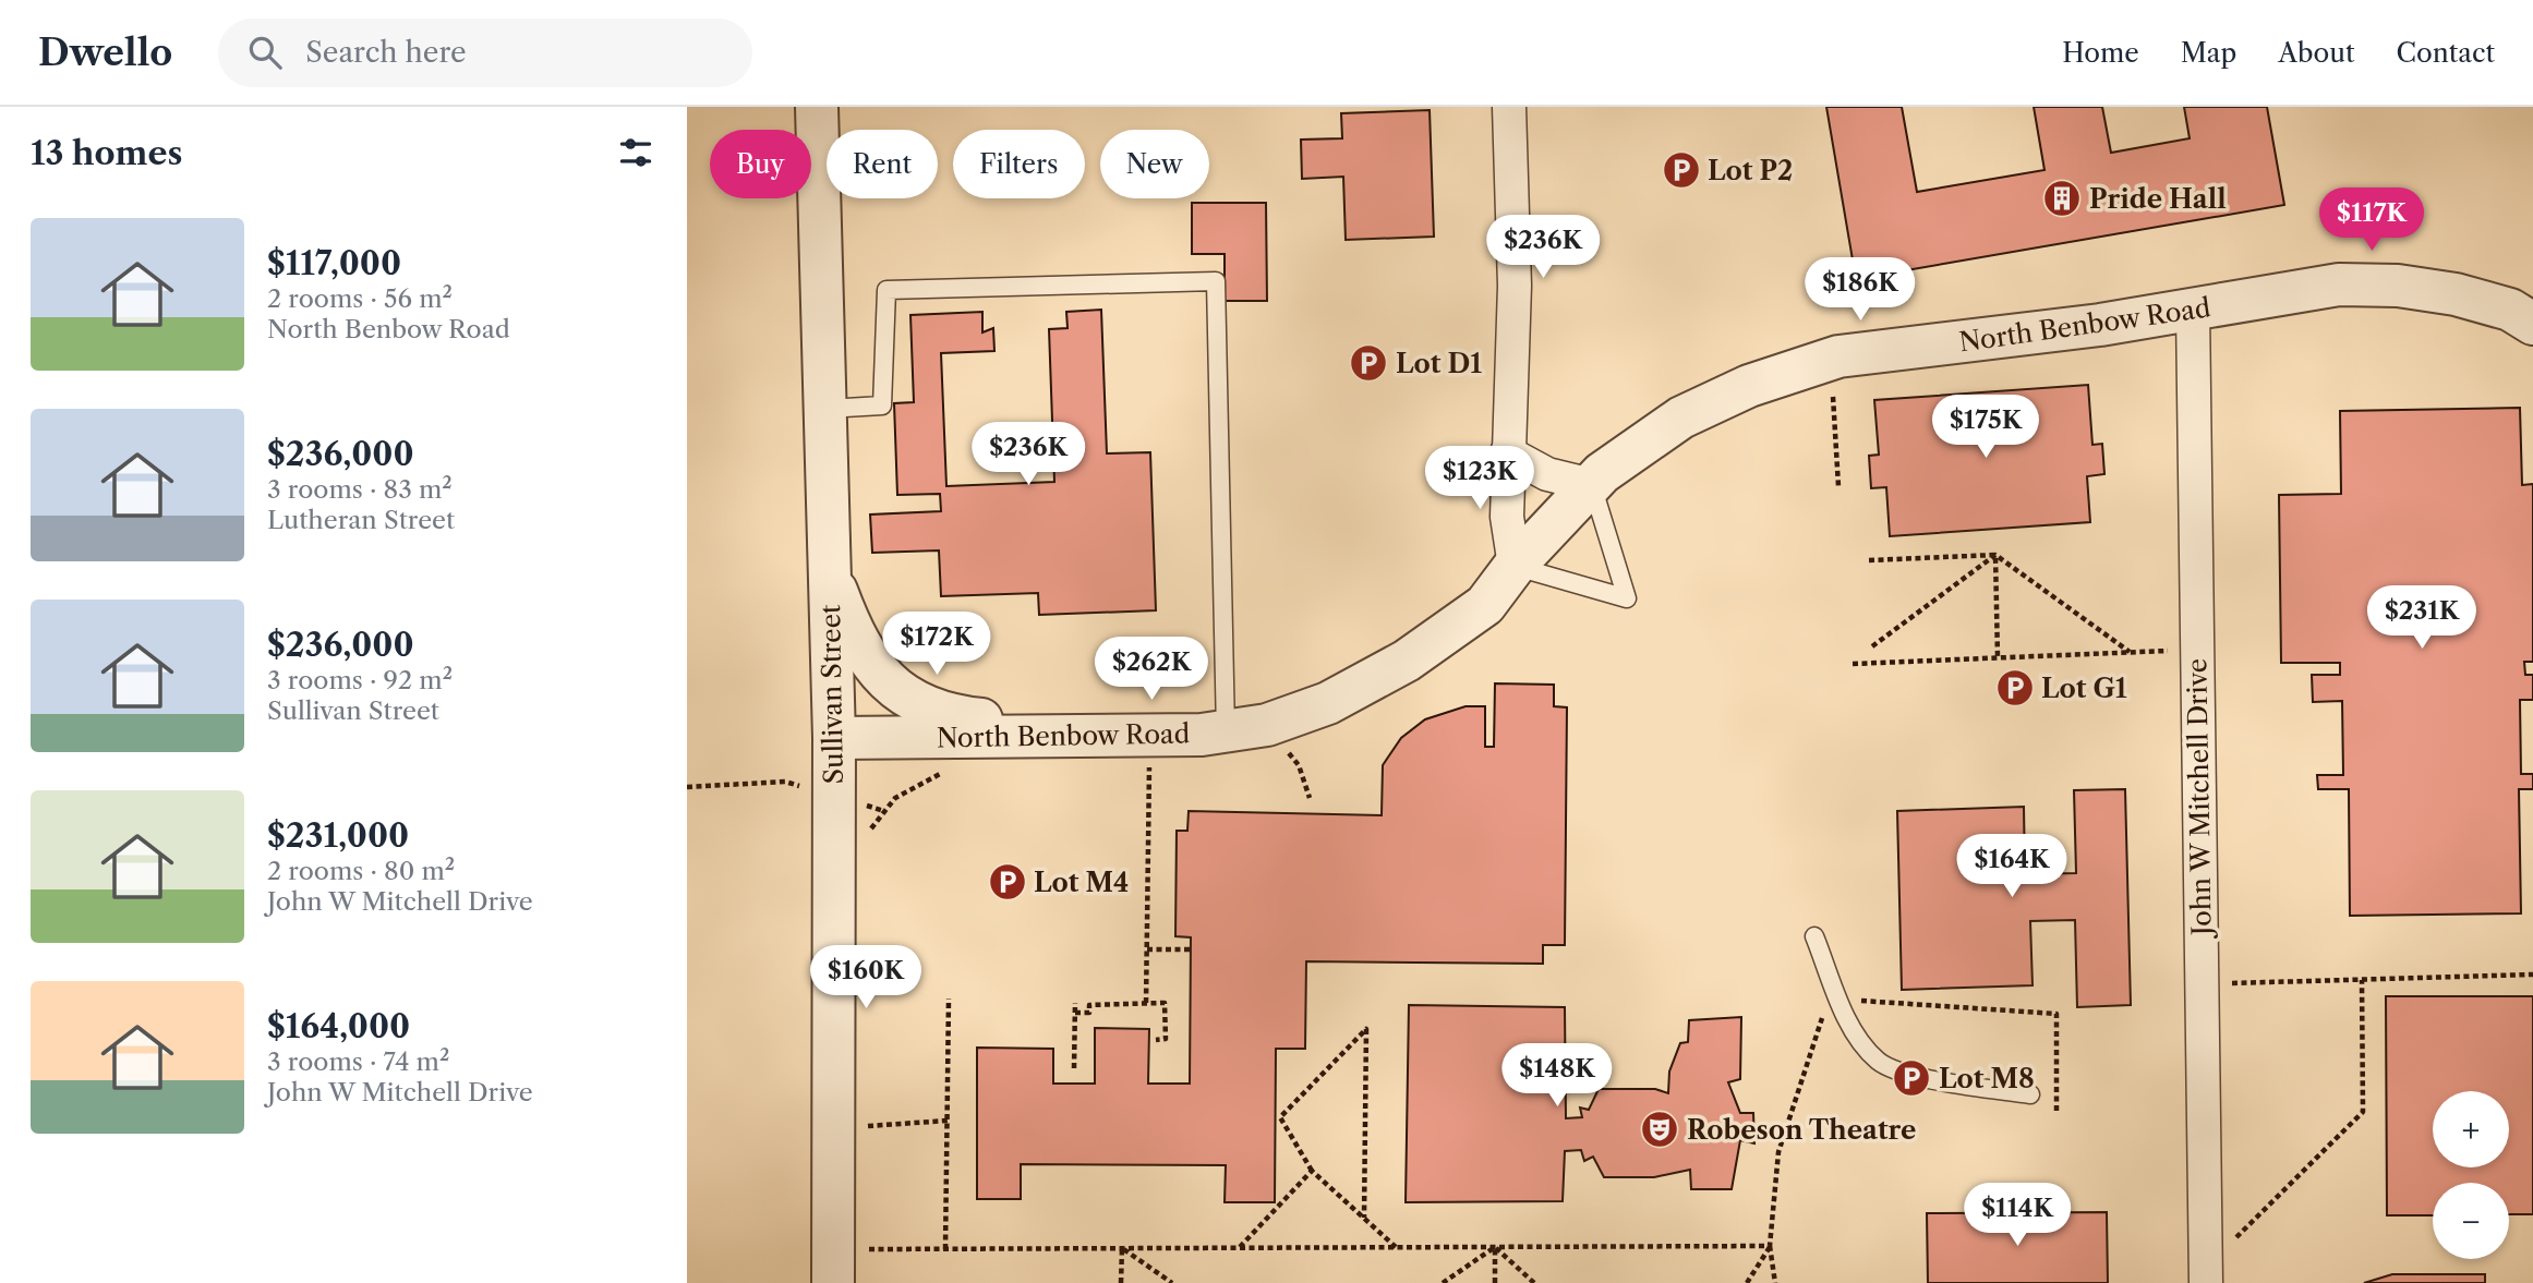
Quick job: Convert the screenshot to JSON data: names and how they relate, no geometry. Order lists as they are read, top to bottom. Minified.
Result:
{"streets":{"street":["North Benbow Road","Sullivan Street","John W Mitchell Drive"]},"crossings":[["North Benbow Road","Sullivan Street"],["North Benbow Road","John W Mitchell Drive"]],"places":{"parking":["Lot P2","Lot D1","Lot G1","Lot M4","Lot M8"],"building":["Pride Hall"],"theatre":["Robeson Theatre"]},"page":{"header":"Dwello","search":"Search here","nav":["Home","Map","About","Contact"],"heading":"13 homes","chip":["Buy","Rent","Filters","New"],"price":["$117K","$236K","$186K","$175K","$236K","$123K","$231K","$172K","$262K","$164K","$160K","$148K","$114K"],"list":[{"name":"$117,000","note":"2 rooms · 56 m² · North Benbow Road"},{"name":"$236,000","note":"3 rooms · 83 m² · Lutheran Street"},{"name":"$236,000","note":"3 rooms · 92 m² · Sullivan Street"},{"name":"$231,000","note":"2 rooms · 80 m² · John W Mitchell Drive"},{"name":"$164,000","note":"3 rooms · 74 m² · John W Mitchell Drive"}],"map_buttons":["+","−"]}}
